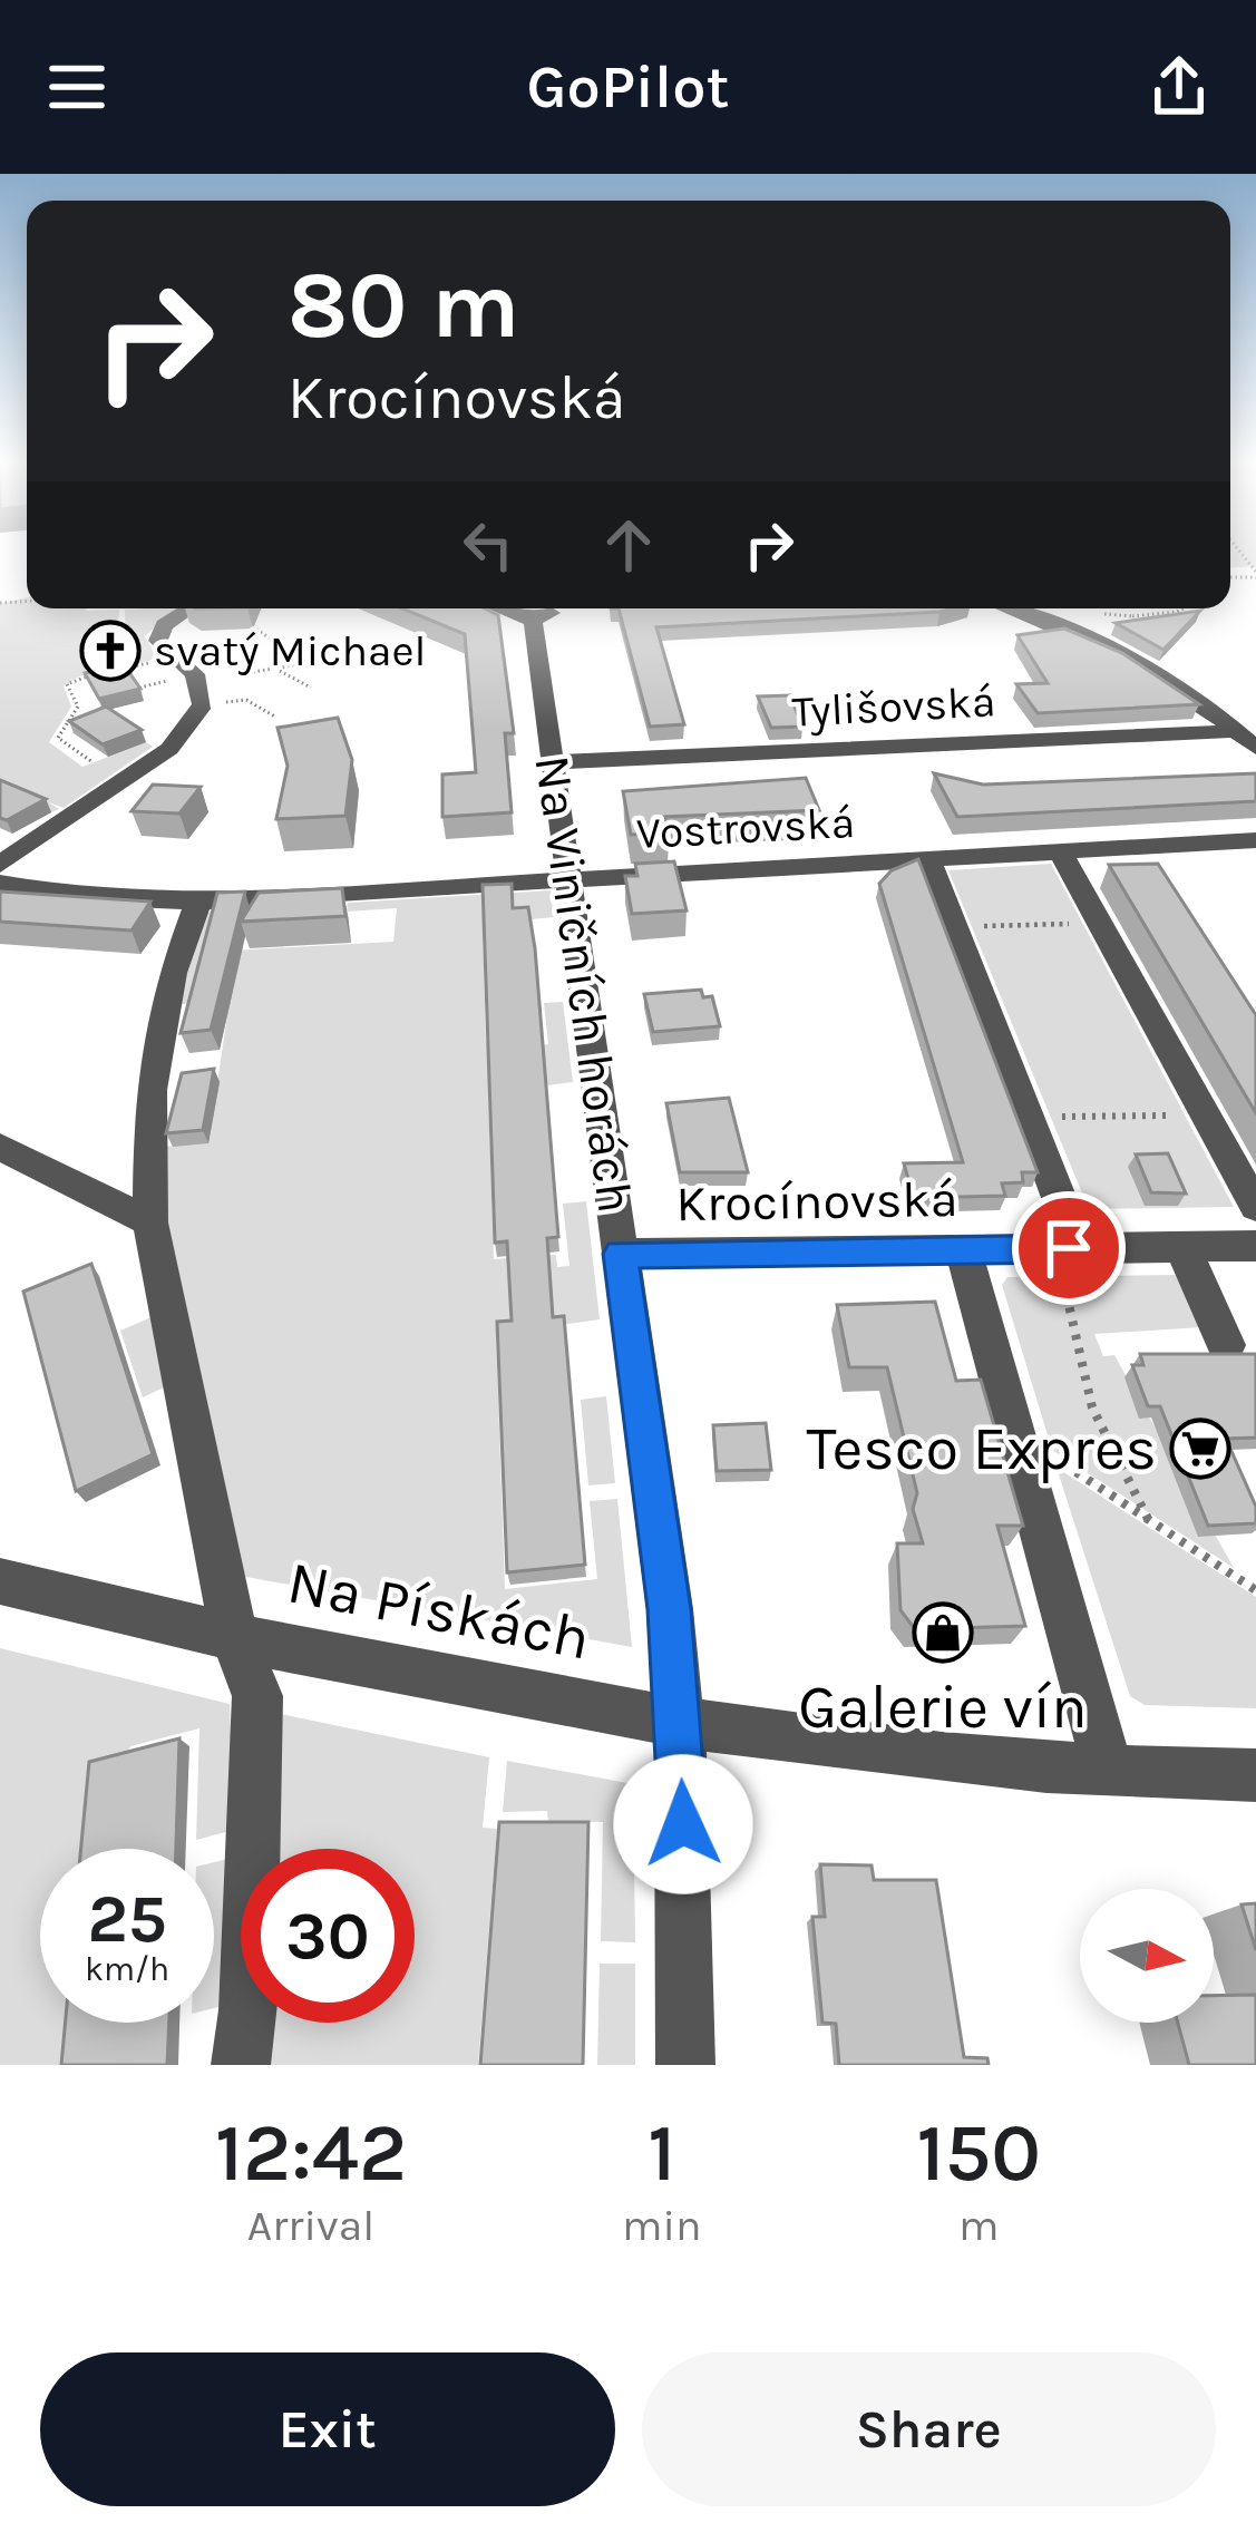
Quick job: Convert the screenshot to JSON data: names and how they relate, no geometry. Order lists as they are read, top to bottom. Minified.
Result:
{"streets":{"street":["Tylišovská","Vostrovská","Na Viničních horách","Krocínovská","Na Pískách"]},"crossings":[["Tylišovská","Na Viničních horách"],["Vostrovská","Na Viničních horách"],["Na Viničních horách","Krocínovská"],["Na Viničních horách","Na Pískách"]],"places":{"church":["svatý Michael"],"supermarket":["Tesco Expres"],"shop":["Galerie vín"]},"north":"right","page":{"header":"GoPilot","turn":["80 m","Krocínovská"],"speed":"25 km/h","limit":"30","eta":["12:42","Arrival","1","min","150","m"],"buttons":["Exit","Share"]}}
